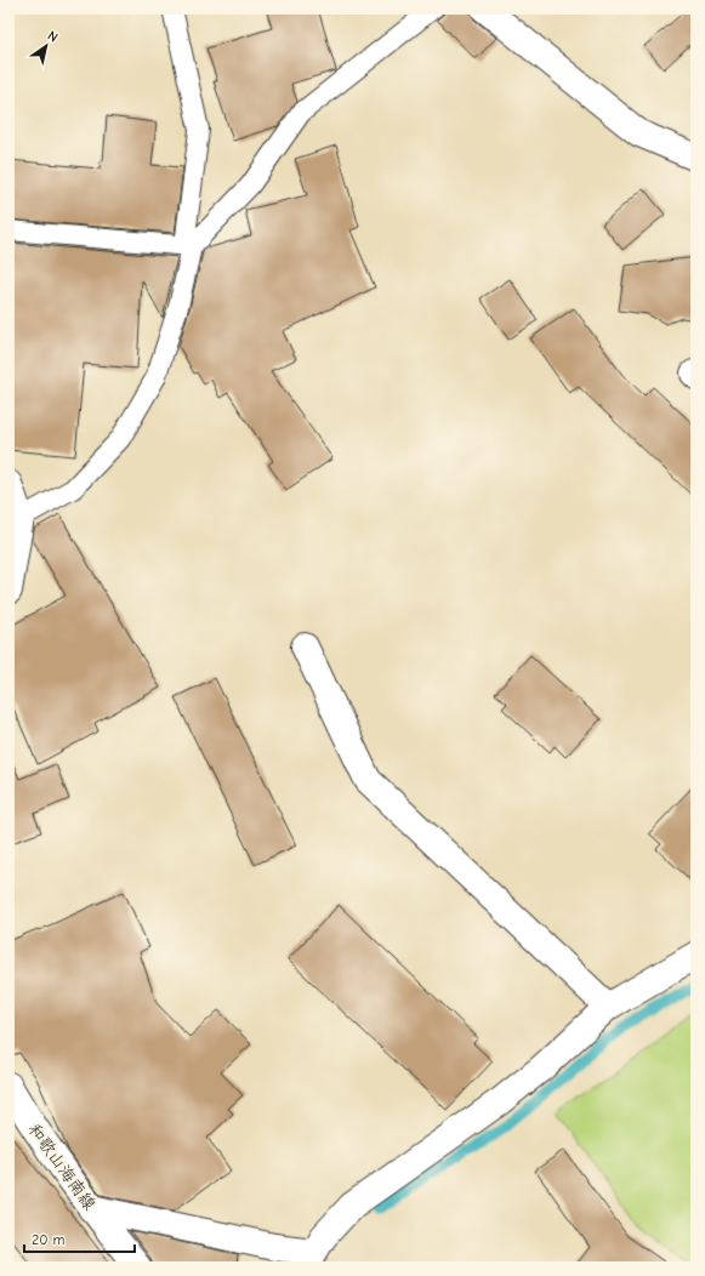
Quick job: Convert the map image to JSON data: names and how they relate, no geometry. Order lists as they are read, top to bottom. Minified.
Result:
{"streets":{"street":["和歌山海南線"]},"scale_bar":"20 m","north":"top right"}
